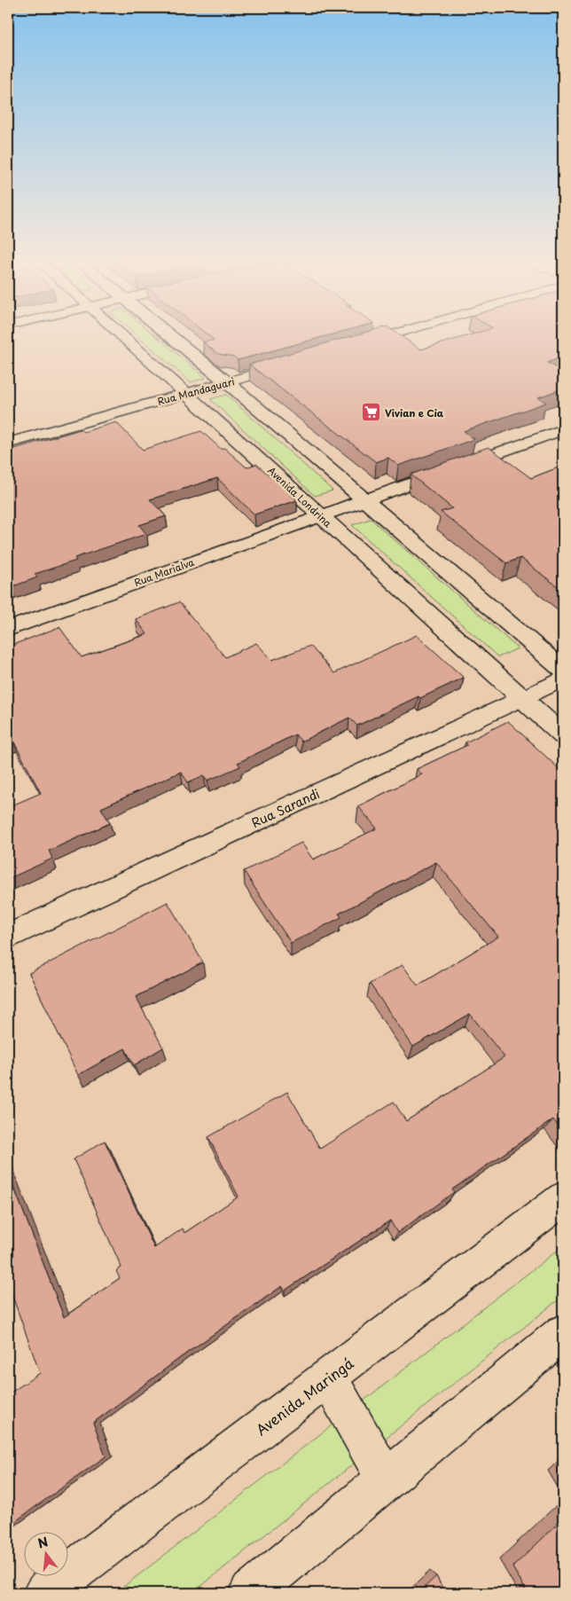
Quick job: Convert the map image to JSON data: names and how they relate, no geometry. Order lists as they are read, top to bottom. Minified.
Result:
{"streets":{"street":["Rua Mandaguari","Avenida Londrina","Rua Marialva","Rua Sarandi","Avenida Maringá"]},"crossings":[["Rua Mandaguari","Avenida Londrina"],["Avenida Londrina","Rua Marialva"],["Avenida Londrina","Rua Sarandi"]],"places":{"supermarket":["Vivian e Cia"]},"north":"top"}
